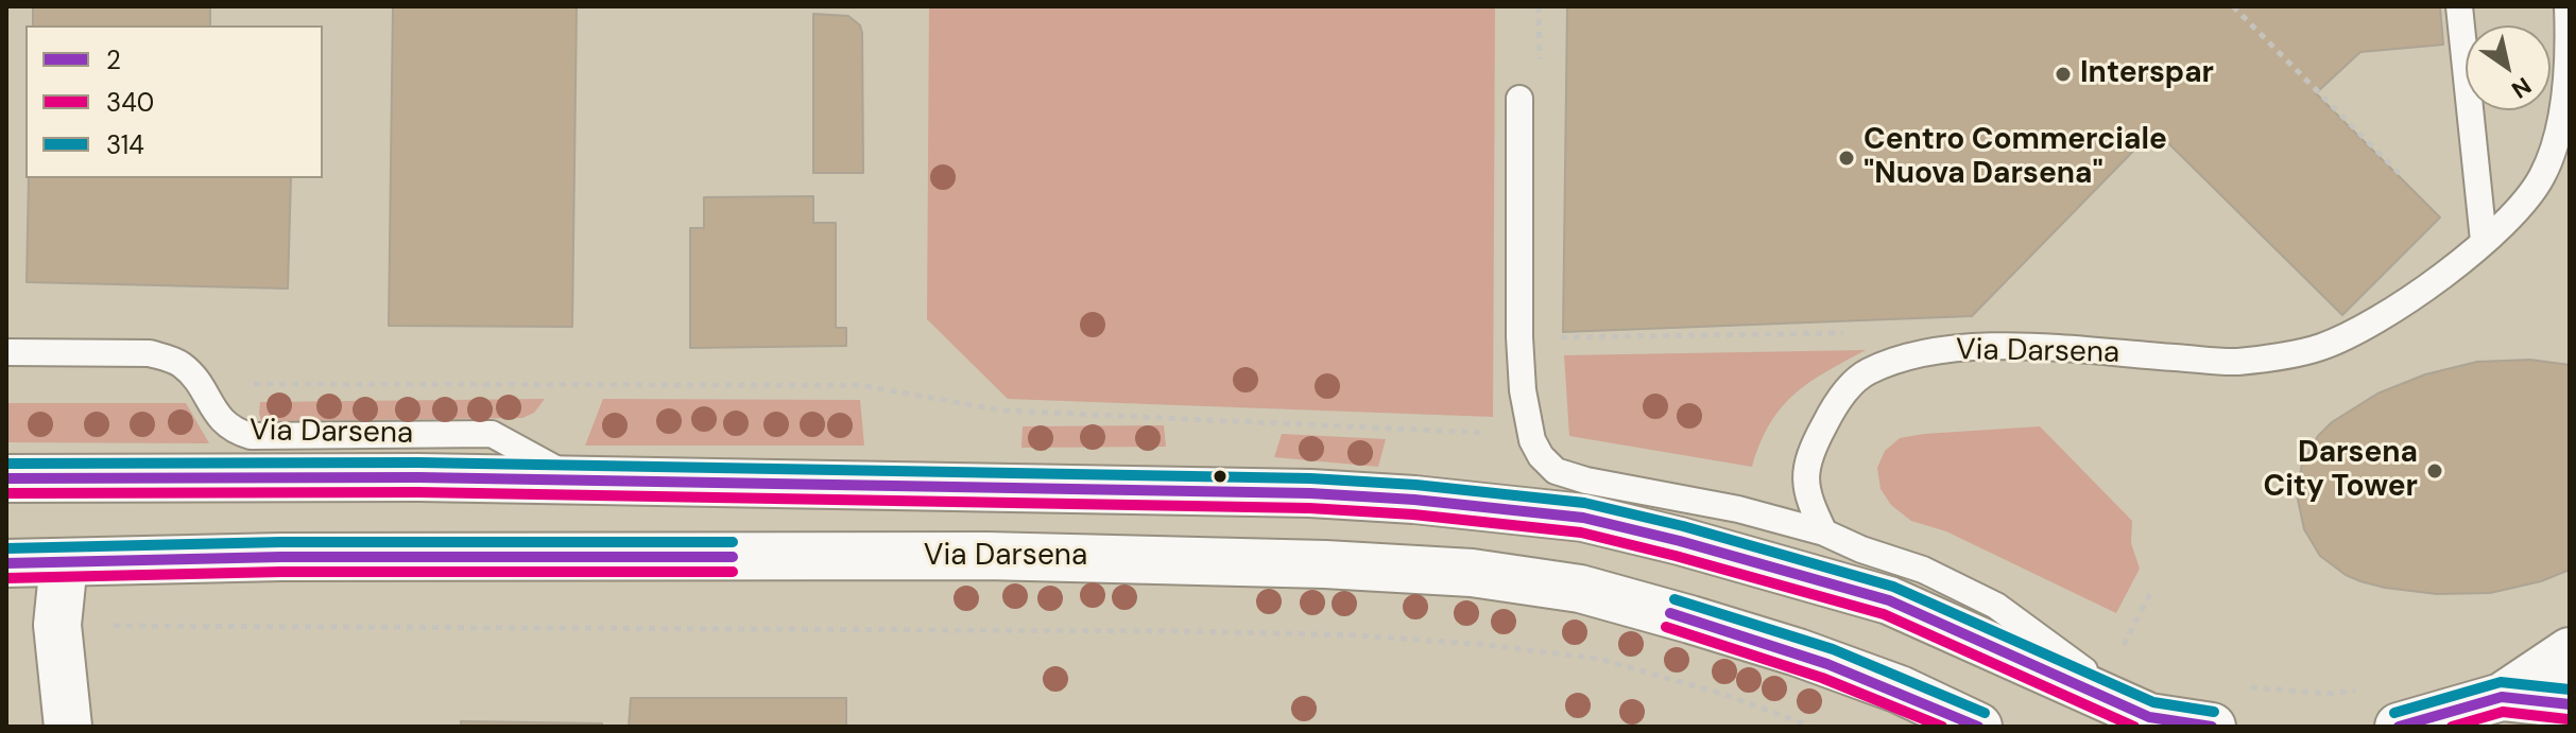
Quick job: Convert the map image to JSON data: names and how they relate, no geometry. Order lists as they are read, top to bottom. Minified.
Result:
{"streets":{"main road":["Via Darsena"]},"places":["Interspar","Centro Commerciale \"Nuova Darsena\"","Darsena City Tower"],"lines":["transit line 314","transit line 2","transit line 340"],"legend":["2","340","314"],"north":"bottom right"}
